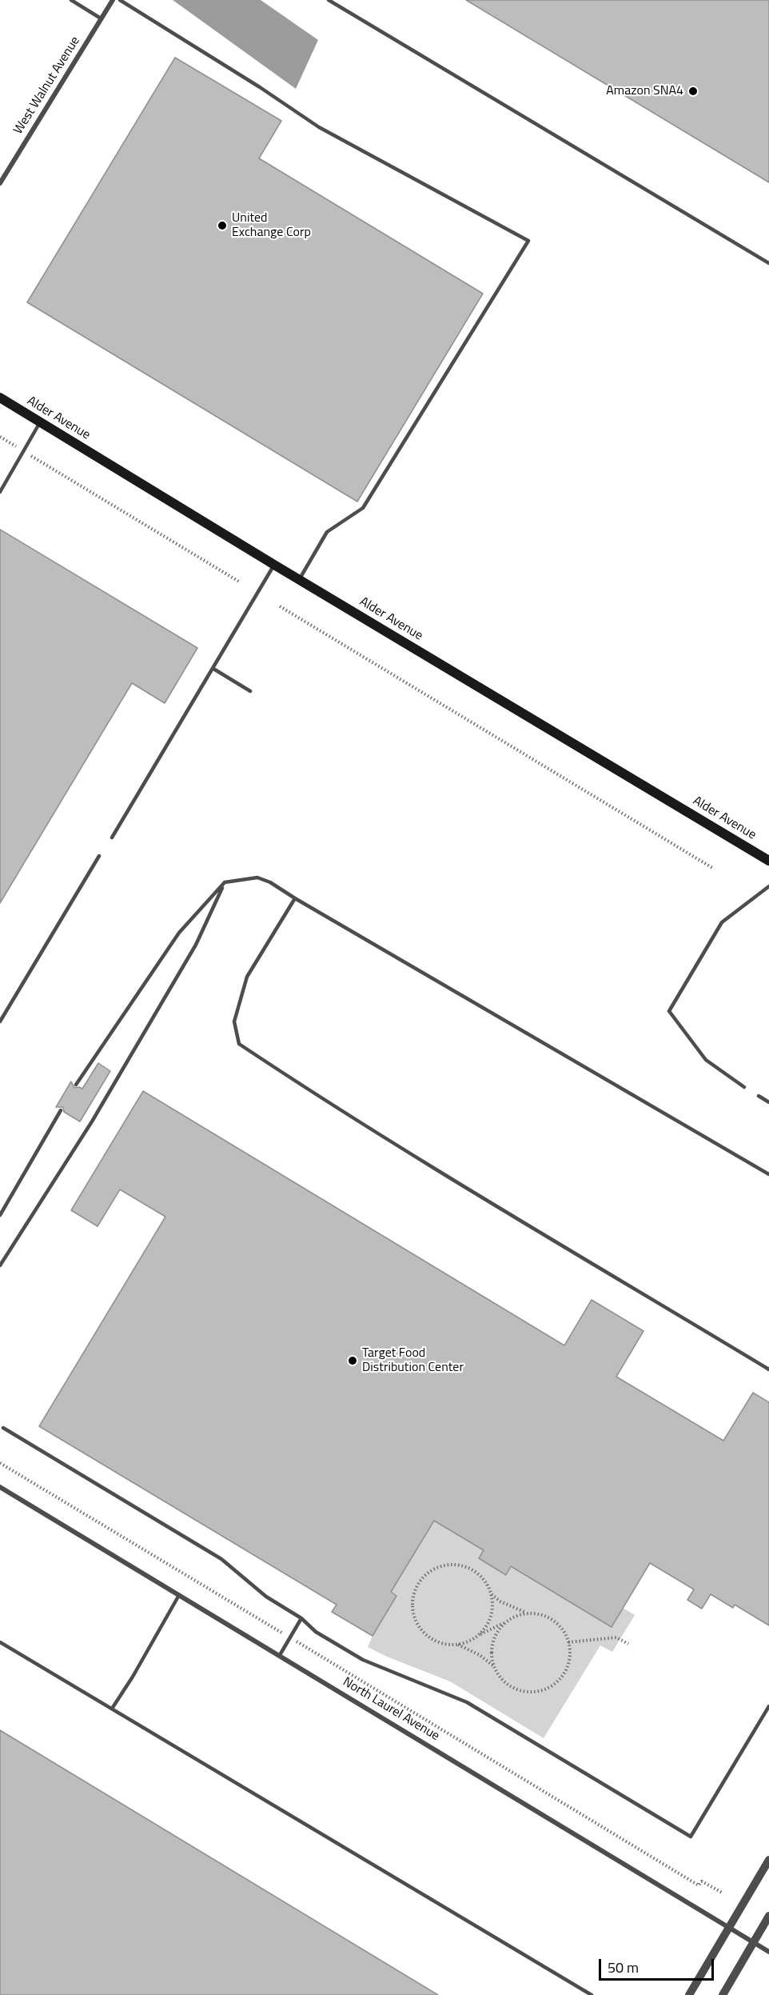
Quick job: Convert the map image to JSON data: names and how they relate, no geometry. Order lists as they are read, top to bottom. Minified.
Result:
{"streets":{"main road":["Alder Avenue"],"street":["West Walnut Avenue","North Laurel Avenue"]},"places":["Amazon SNA4","United Exchange Corp","Target Food Distribution Center"],"scale_bar":"50 m"}
